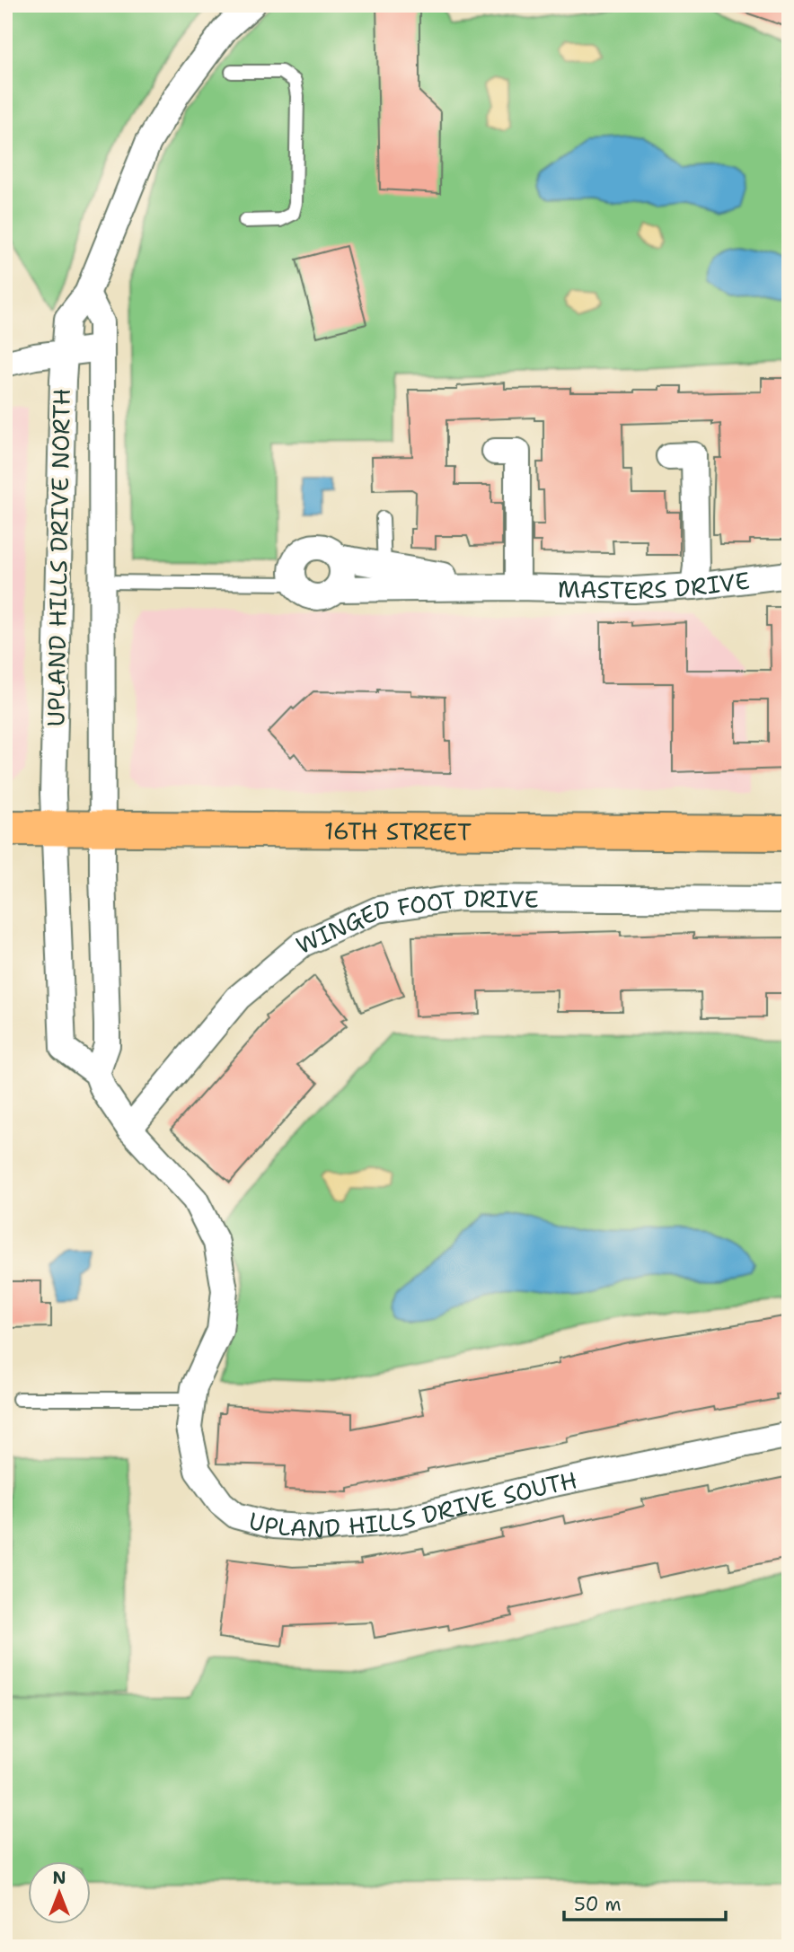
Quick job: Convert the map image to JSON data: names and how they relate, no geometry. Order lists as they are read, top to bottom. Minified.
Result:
{"streets":{"main road":["16TH STREET"],"street":["UPLAND HILLS DRIVE NORTH","MASTERS DRIVE","WINGED FOOT DRIVE","UPLAND HILLS DRIVE SOUTH"]},"crossings":[["UPLAND HILLS DRIVE NORTH","16TH STREET"],["UPLAND HILLS DRIVE NORTH","UPLAND HILLS DRIVE SOUTH"],["16TH STREET","UPLAND HILLS DRIVE SOUTH"],["WINGED FOOT DRIVE","UPLAND HILLS DRIVE SOUTH"]],"scale_bar":"50 m","north":"top"}
